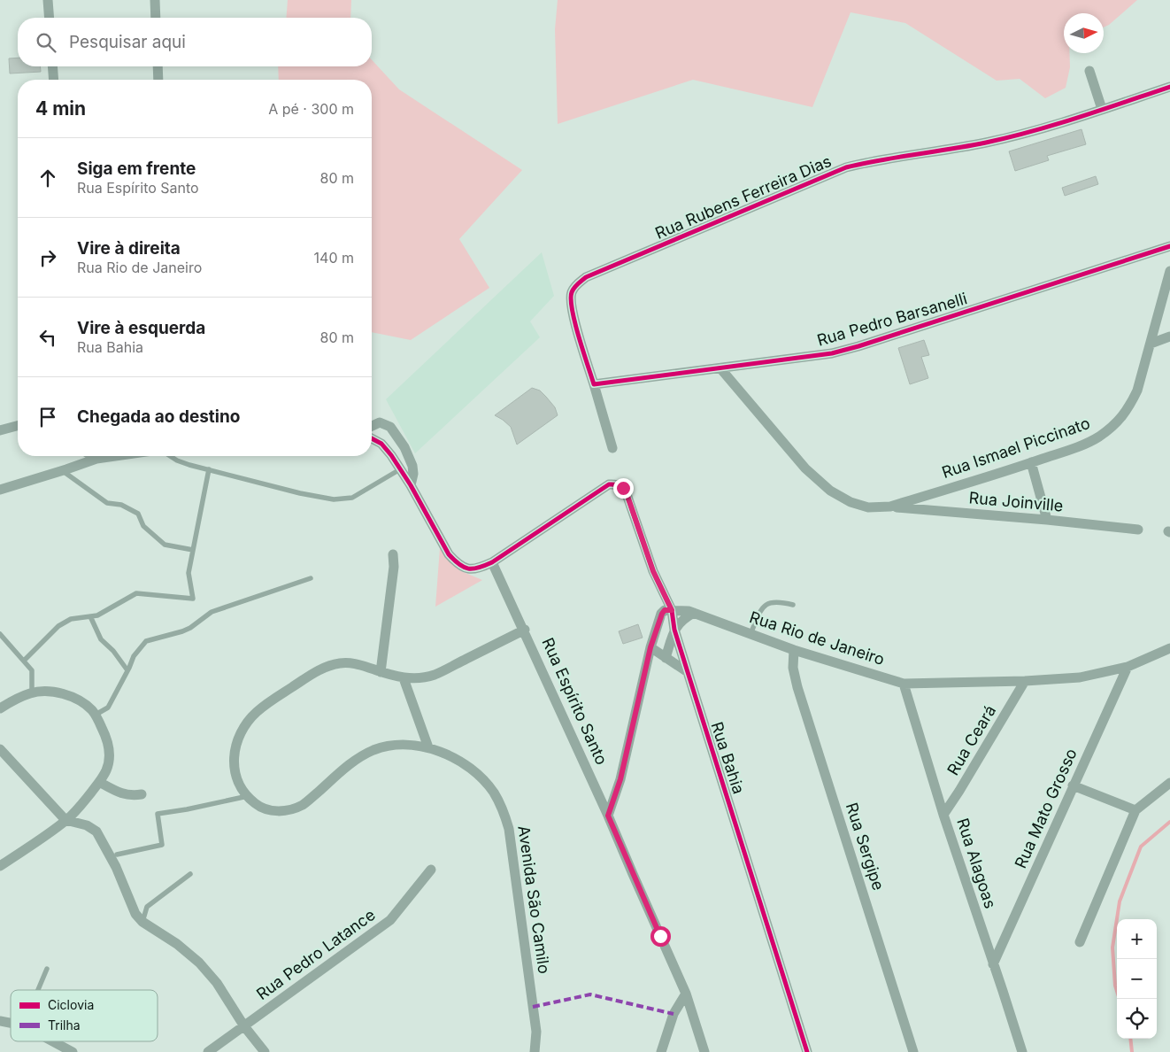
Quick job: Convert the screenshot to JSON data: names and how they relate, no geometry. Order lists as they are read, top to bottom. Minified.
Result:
{"streets":{"street":["Rua Rubens Ferreira Dias","Rua Pedro Barsanelli","Rua Ismael Piccinato","Rua Joinville","Rua Rio de Janeiro","Rua Espírito Santo","Rua Ceará","Rua Bahia","Rua Mato Grosso","Rua Sergipe","Rua Alagoas","Avenida São Camilo","Rua Pedro Latance"]},"crossings":[["Rua Rubens Ferreira Dias","Rua Pedro Barsanelli"],["Rua Pedro Barsanelli","Rua Ismael Piccinato"],["Rua Ismael Piccinato","Rua Joinville"],["Rua Rio de Janeiro","Rua Ceará"],["Rua Rio de Janeiro","Rua Bahia"],["Rua Rio de Janeiro","Rua Mato Grosso"],["Rua Rio de Janeiro","Rua Sergipe"],["Rua Rio de Janeiro","Rua Alagoas"],["Rua Espírito Santo","Rua Bahia"],["Rua Espírito Santo","Avenida São Camilo"],["Rua Ceará","Rua Alagoas"],["Rua Mato Grosso","Rua Alagoas"]],"legend":["Ciclovia","Trilha"],"north":"right","page":{"search":"Pesquisar aqui","heading":["4 min","A pé · 300 m"],"list":[["Siga em frente","Rua Espírito Santo","80 m"],["Vire à direita","Rua Rio de Janeiro","140 m"],["Vire à esquerda","Rua Bahia","80 m"],"Chegada ao destino"],"map_buttons":["+","−"]}}
